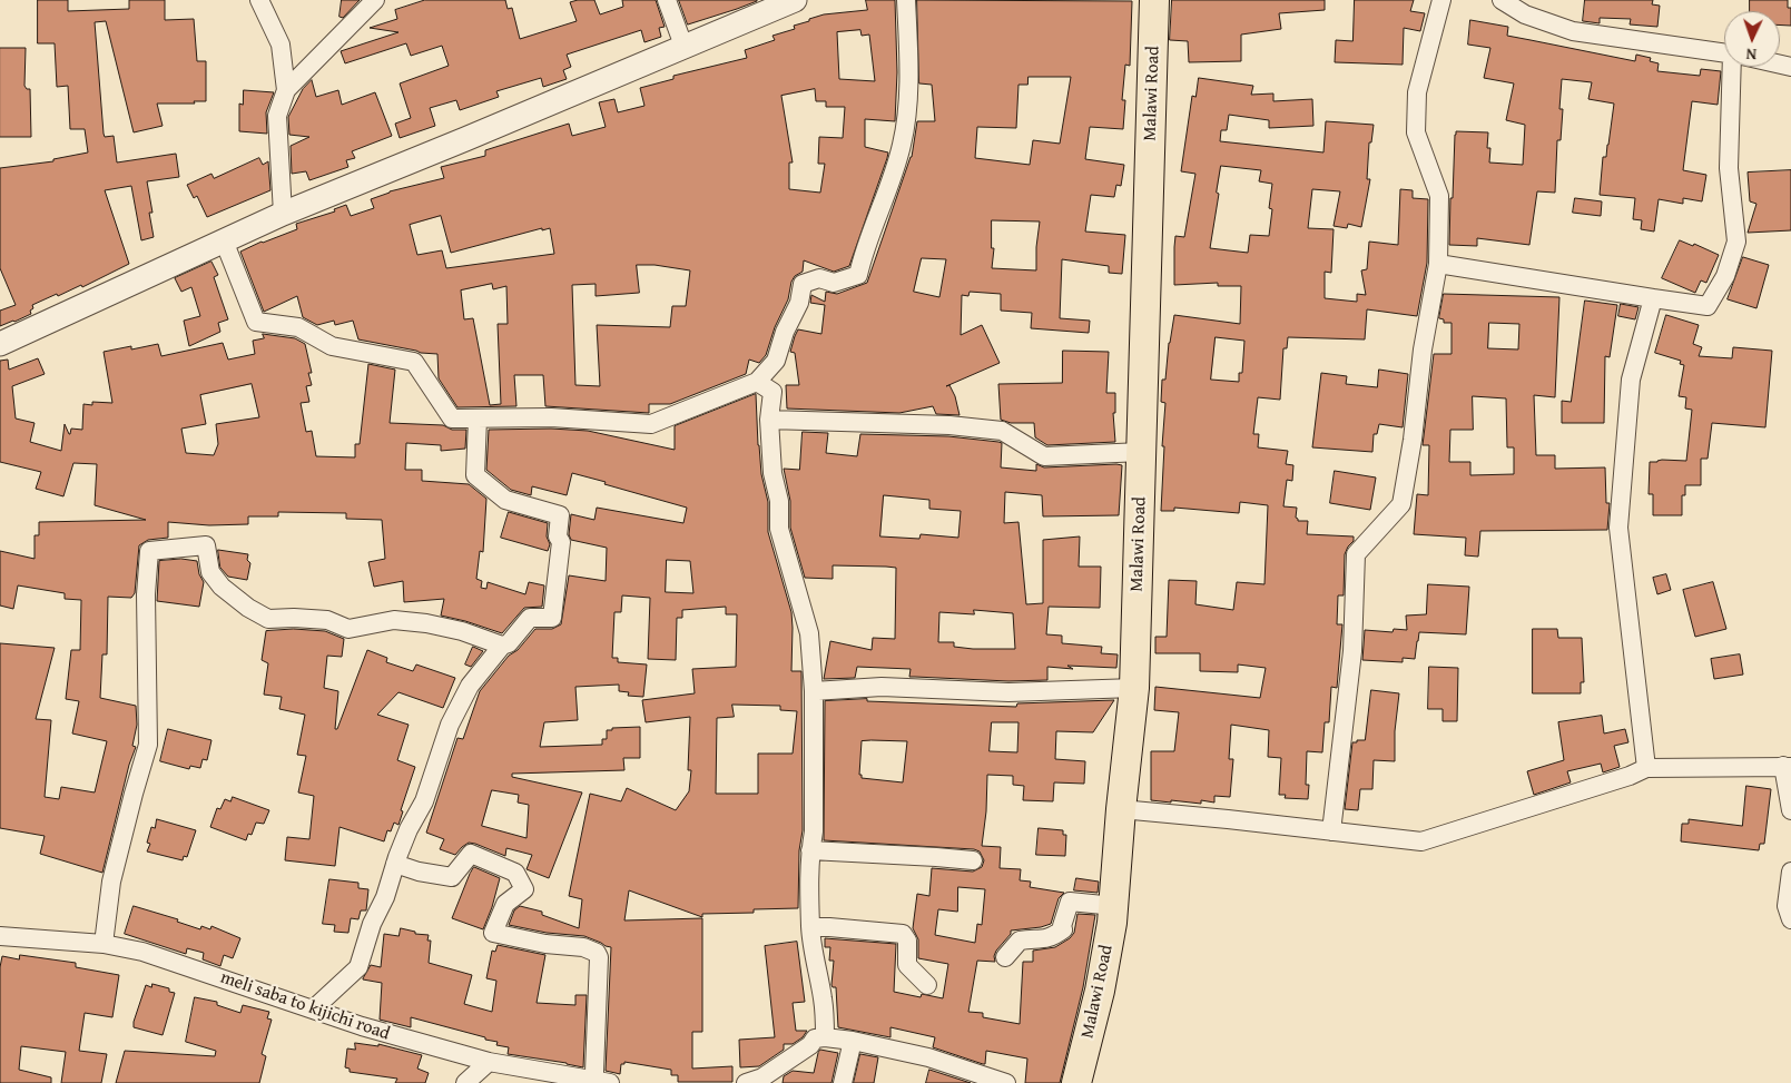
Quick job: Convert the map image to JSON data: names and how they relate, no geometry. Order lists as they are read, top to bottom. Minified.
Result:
{"streets":{"main road":["Malawi Road"],"street":["meli saba to kijichi road"]},"north":"bottom"}
